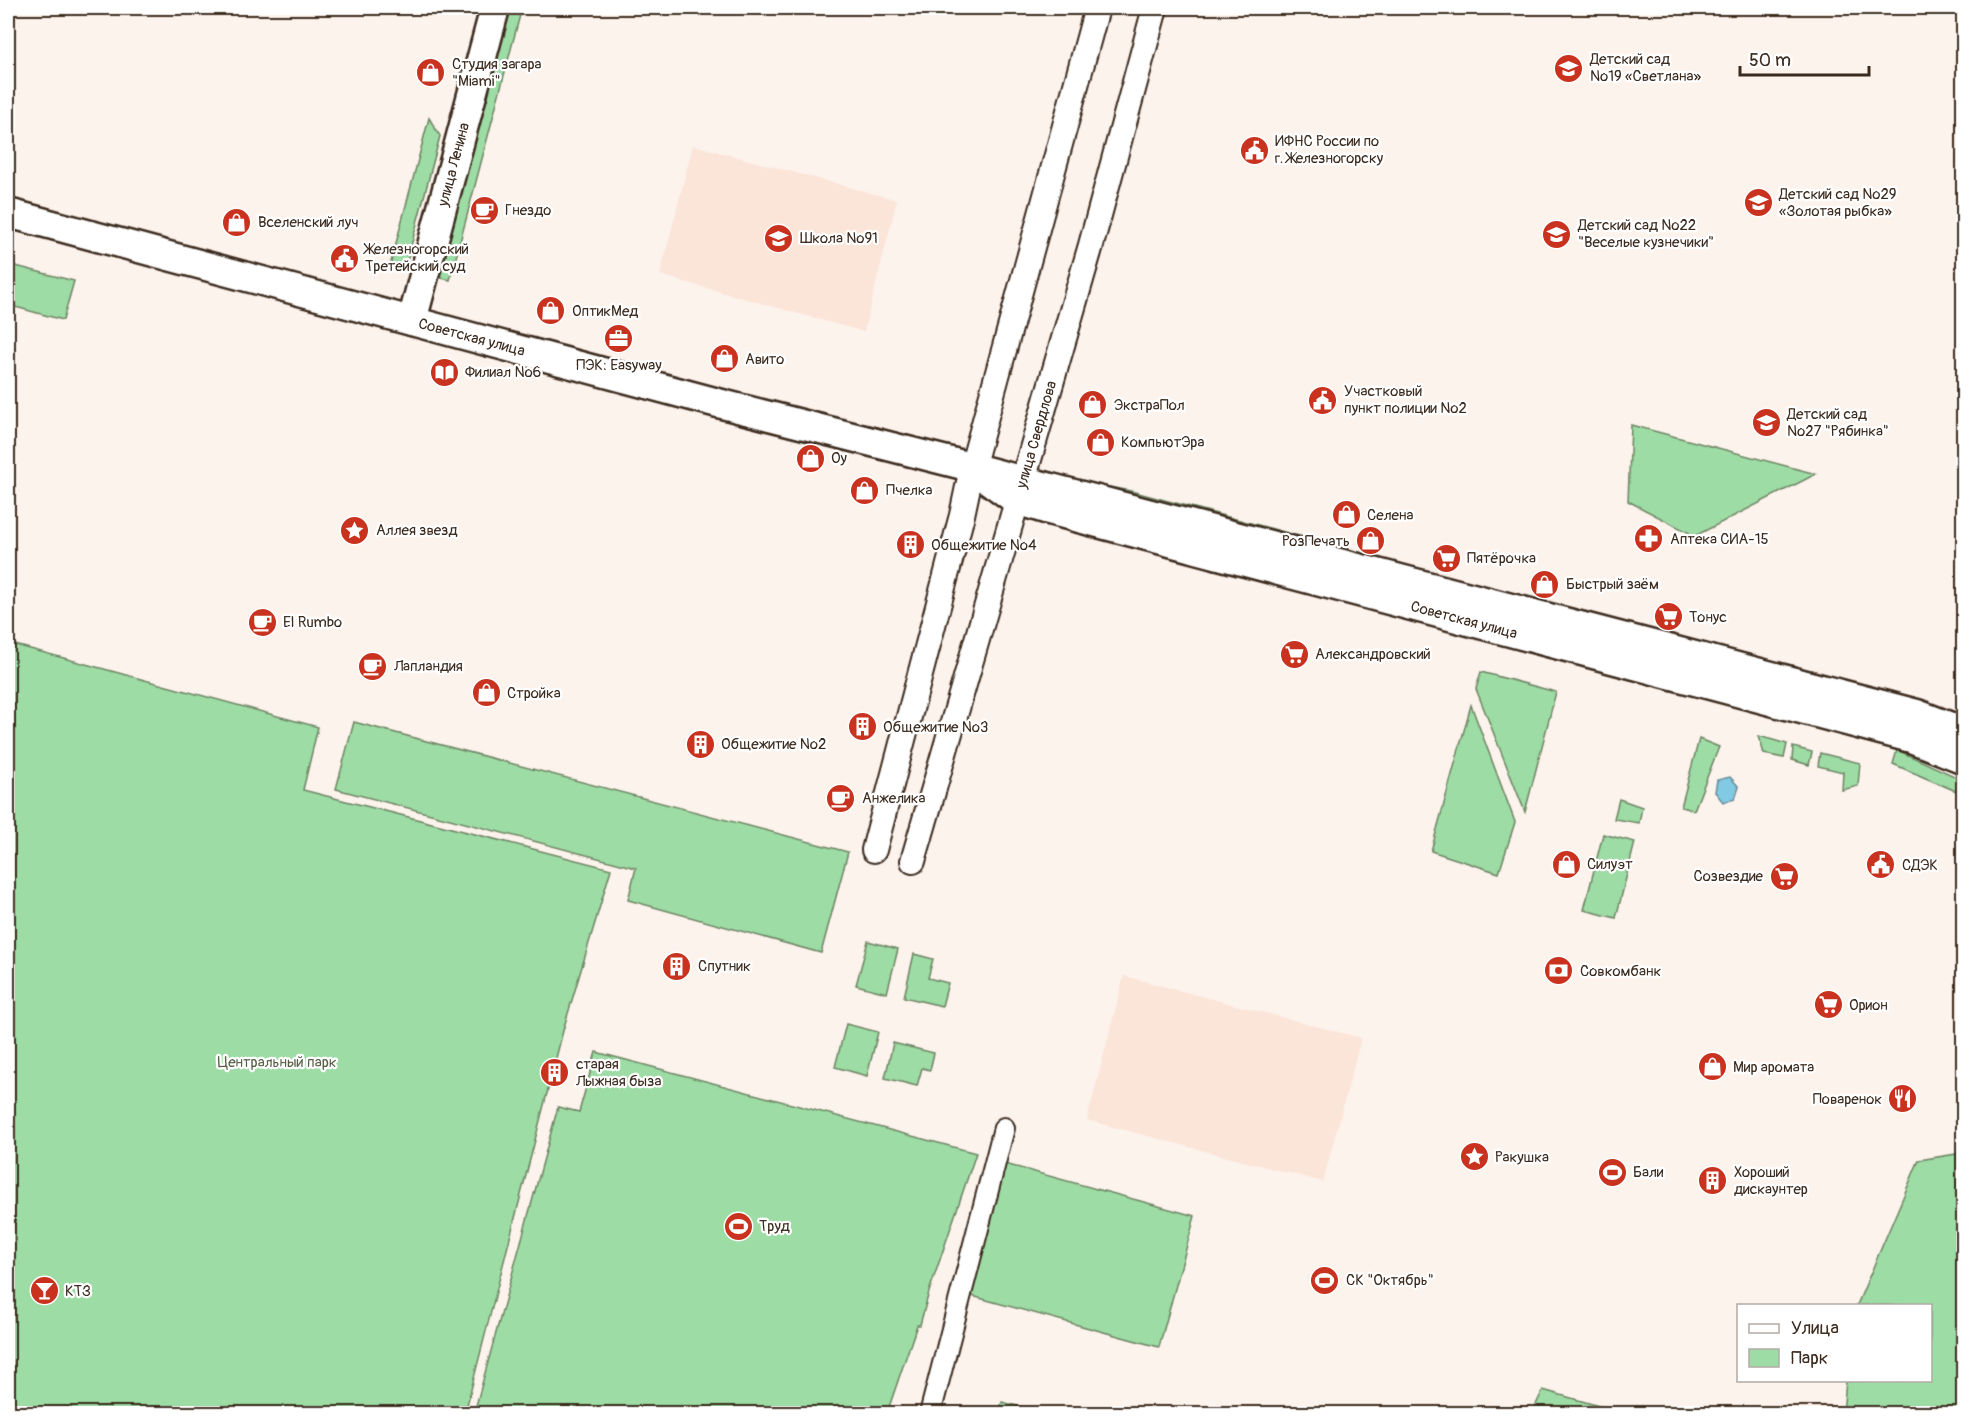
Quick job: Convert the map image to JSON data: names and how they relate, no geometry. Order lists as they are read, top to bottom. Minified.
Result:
{"streets":{"main road":["улица Ленина","Советская улица"],"street":["улица Свердлова"]},"crossings":[["улица Ленина","Советская улица"],["Советская улица","улица Свердлова"]],"parks":["Центральный парк"],"places":{"school or university":["Детский сад №19 «Светлана»","Детский сад №29 «Золотая рыбка»","Детский сад №22 \"Веселые кузнечики\"","Школа №91","Детский сад №27 \"Рябинка\""],"shop":["Студия загара \"Miami\"","Вселенский луч","ОптикМед","Авито","ЭкстраПол","КомпьютЭра","Оу","Пчелка","Селена","РозПечать","Быстрый заём","Стройка","Силуэт","Мир аромата"],"public building":["ИФНС России по г. Железногорску","Железногорский Третейский суд","Участковый пункт полиции №2","СДЭК"],"cafe":["Гнездо","El Rumbo","Лапландия","Анжелика"],"office":["ПЭК: Easyway"],"library":["Филиал №6"],"place":["Аллея звезд","Ракушка"],"pharmacy":["Аптека СИА-15"],"building":["Общежитие №4","Общежитие №3","Общежитие №2","Спутник","старая Лыжная быза","Хороший дискаунтер"],"supermarket":["Пятёрочка","Тонус","Александровский","Созвездие","Орион"],"bank":["Совкомбанк"],"restaurant":["Поваренок"],"sports":["Бали","Труд","СК \"Октябрь\""],"bar":["КТЗ"]},"legend":["Улица","Парк"],"scale_bar":"50 m"}
